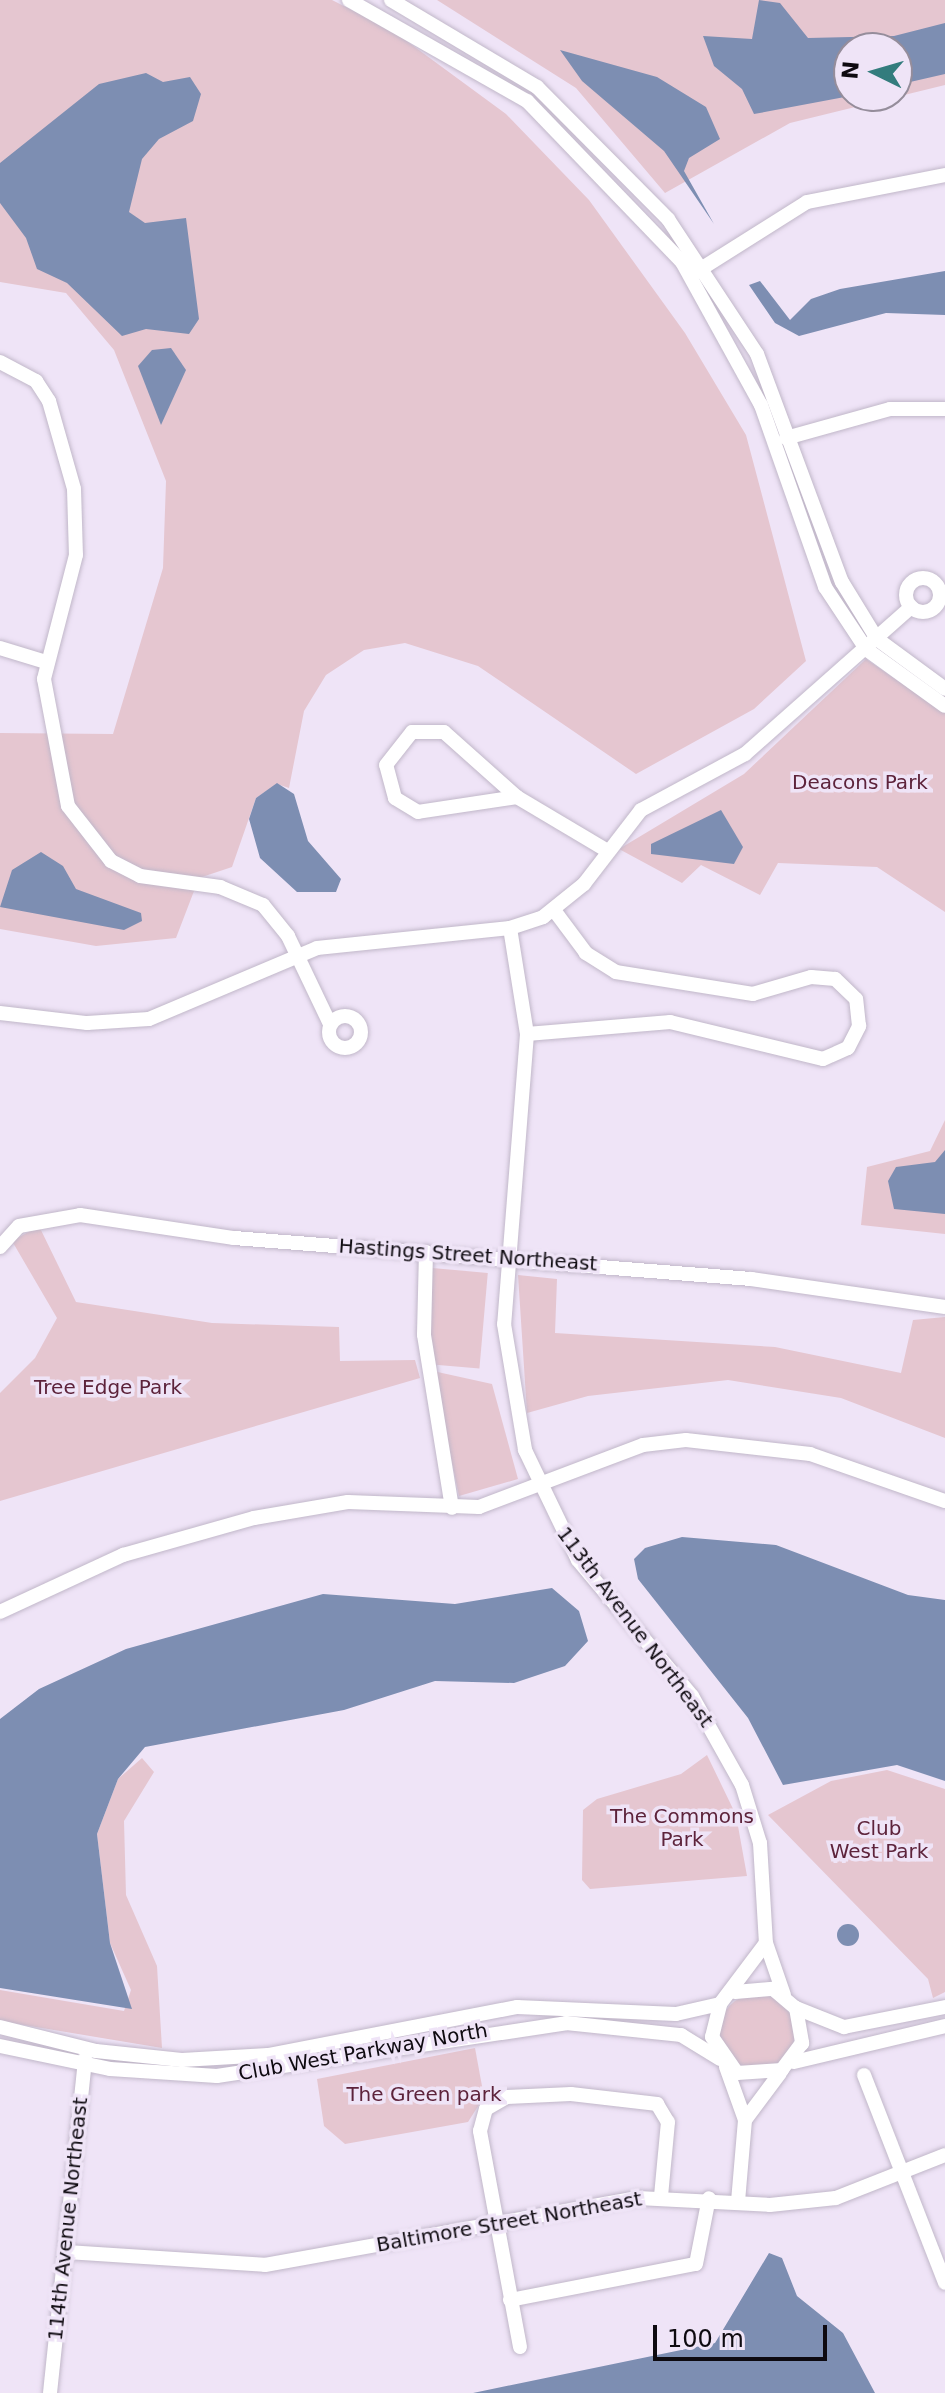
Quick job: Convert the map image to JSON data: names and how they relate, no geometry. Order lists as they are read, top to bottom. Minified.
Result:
{"streets":{"street":["Hastings Street Northeast","113th Avenue Northeast","Club West Parkway North","114th Avenue Northeast","Baltimore Street Northeast"]},"crossings":[["Hastings Street Northeast","113th Avenue Northeast"],["113th Avenue Northeast","Club West Parkway North"],["Club West Parkway North","114th Avenue Northeast"],["114th Avenue Northeast","Baltimore Street Northeast"]],"parks":["Deacons Park","Tree Edge Park","The Commons Park","Club West Park","The Green park"],"scale_bar":"100 m","north":"left"}
